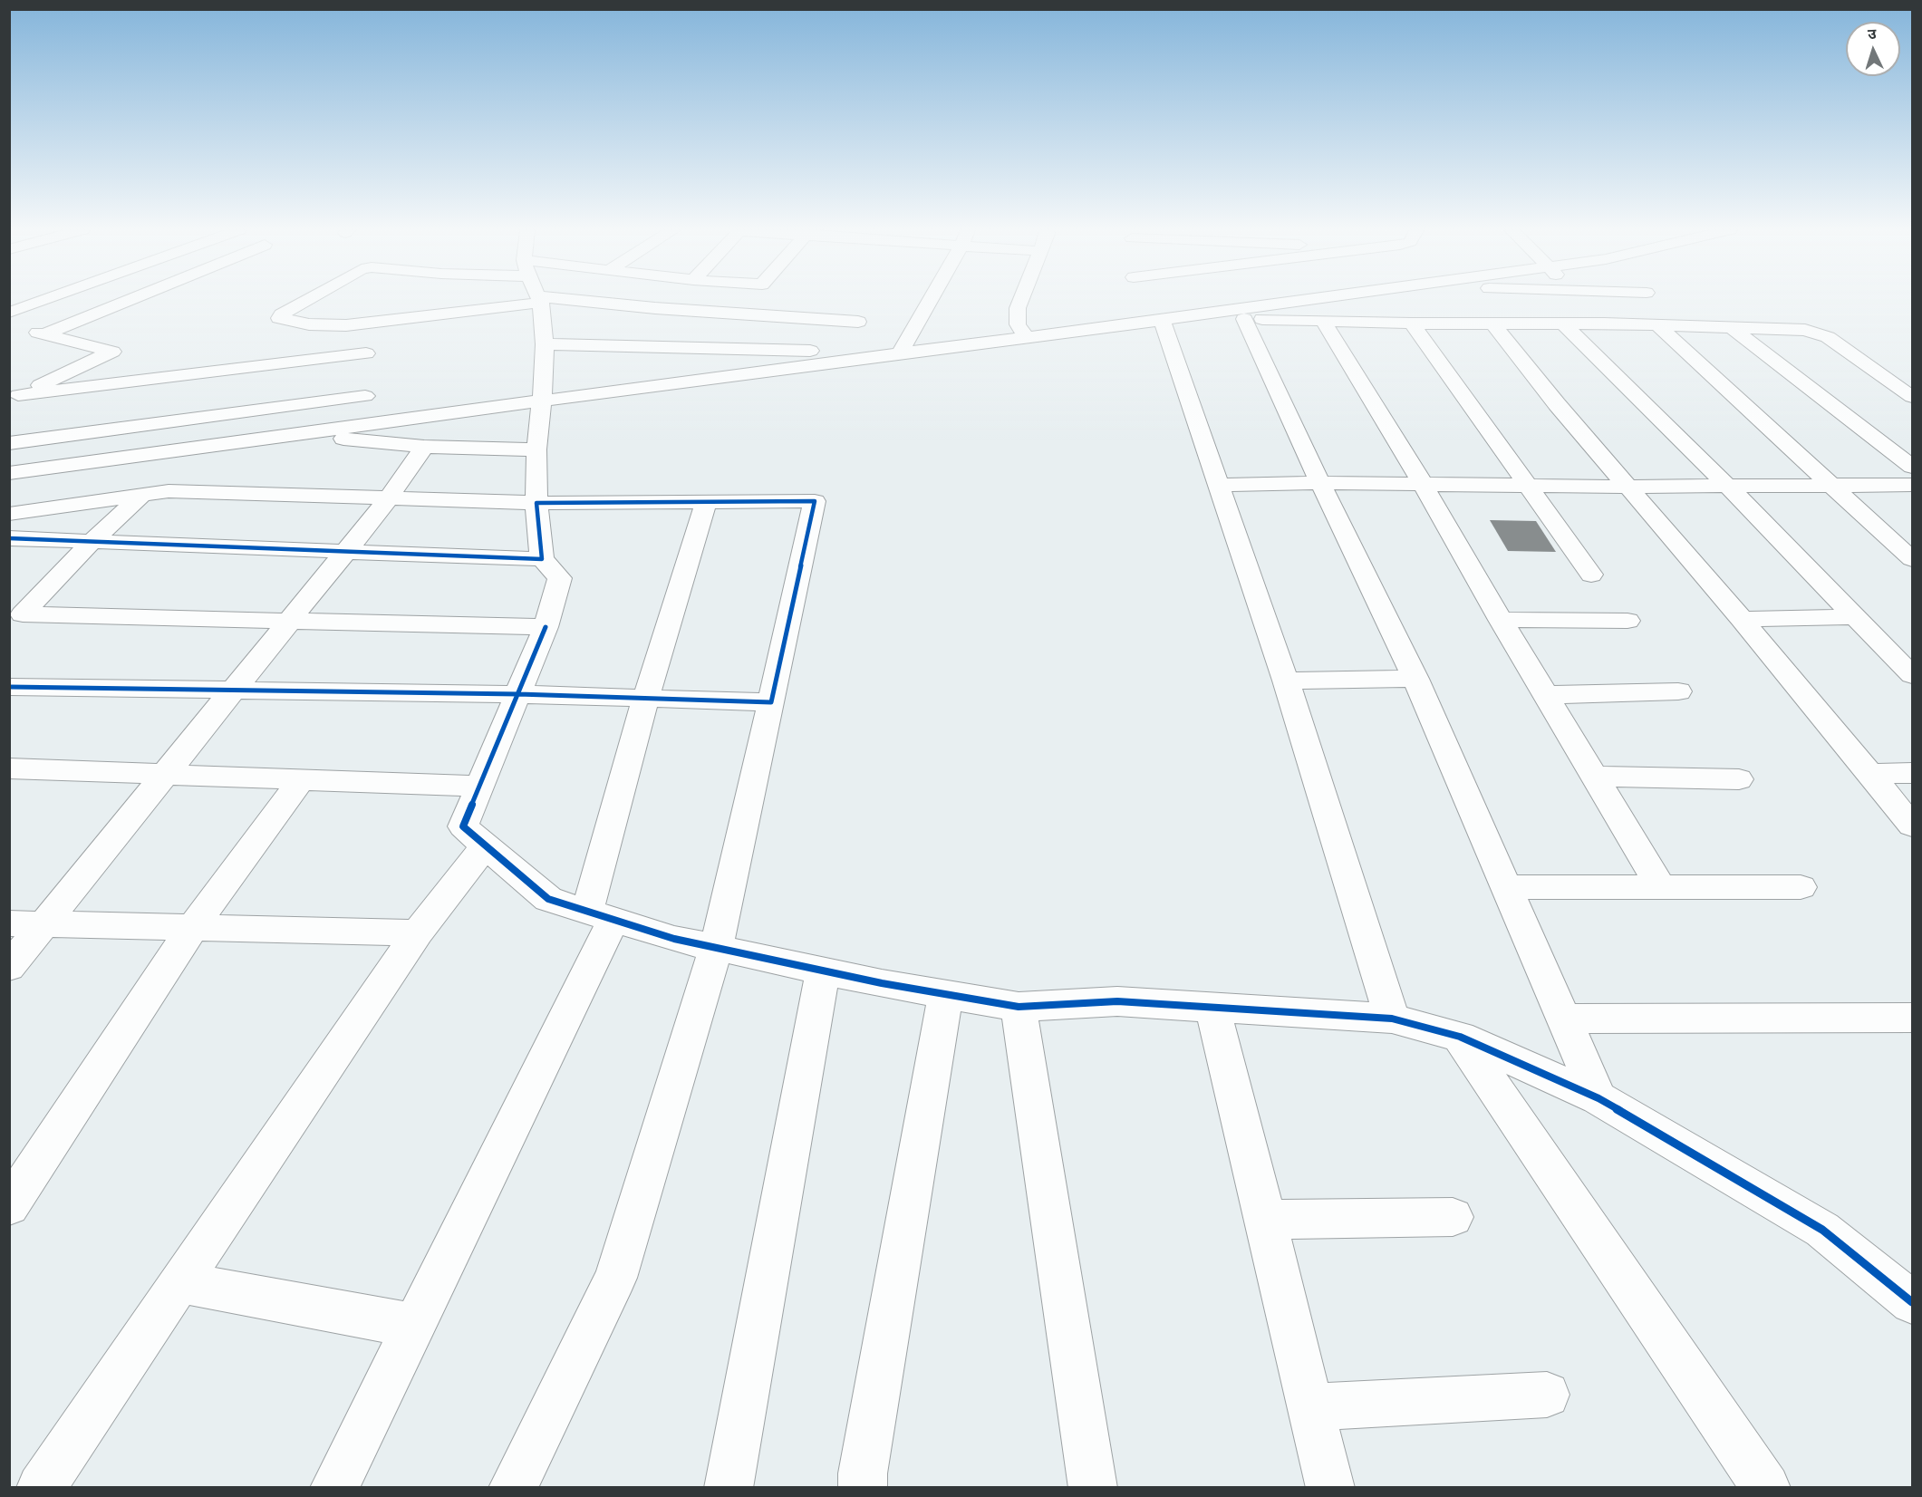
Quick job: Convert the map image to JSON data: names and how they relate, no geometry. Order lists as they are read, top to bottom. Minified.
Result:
{"north":"top"}
